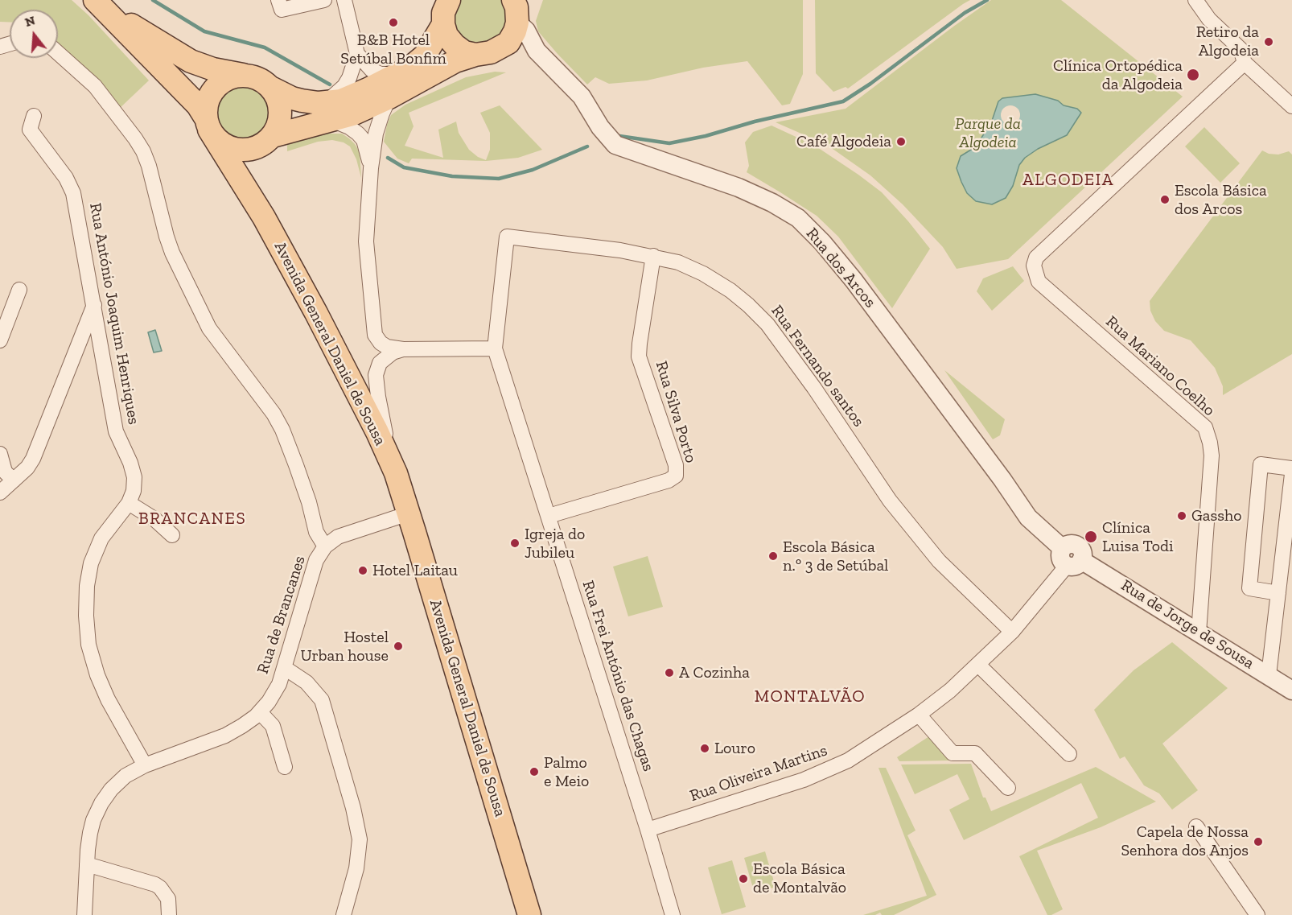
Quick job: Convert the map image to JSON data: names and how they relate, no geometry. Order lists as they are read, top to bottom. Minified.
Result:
{"streets":{"main road":["Avenida General Daniel de Sousa"],"street":["Rua dos Arcos","Rua António Joaquim Henriques","Rua Fernando santos","Rua Mariano Coelho","Rua Silva Porto","Rua de Brancanes","Rua de Jorge de Sousa","Rua Frei António das Chagas","Rua Oliveira Martins"]},"crossings":[["Rua dos Arcos","Rua de Jorge de Sousa"],["Rua dos Arcos","Rua Oliveira Martins"],["Rua António Joaquim Henriques","Rua de Brancanes"],["Avenida General Daniel de Sousa","Rua de Brancanes"],["Rua Fernando santos","Rua Silva Porto"],["Rua Fernando santos","Rua Frei António das Chagas"],["Rua Fernando santos","Rua Oliveira Martins"],["Rua Mariano Coelho","Rua de Jorge de Sousa"],["Rua Silva Porto","Rua Frei António das Chagas"],["Rua de Jorge de Sousa","Rua Oliveira Martins"],["Rua Frei António das Chagas","Rua Oliveira Martins"]],"districts":["ALGODEIA","BRANCANES","MONTALVÃO"],"parks":["Parque da Algodeia"],"places":["B&B Hotel Setúbal Bonfim","Retiro da Algodeia","Clínica Ortopédica da Algodeia","Café Algodeia","Escola Básica dos Arcos","Gassho","Clínica Luisa Todi","Igreja do Jubileu","Escola Básica n.º 3 de Setúbal","Hotel Laitau","Hostel Urban house","A Cozinha","Louro","Palmo e Meio","Capela de Nossa Senhora dos Anjos","Escola Básica de Montalvão"],"north":"top"}
